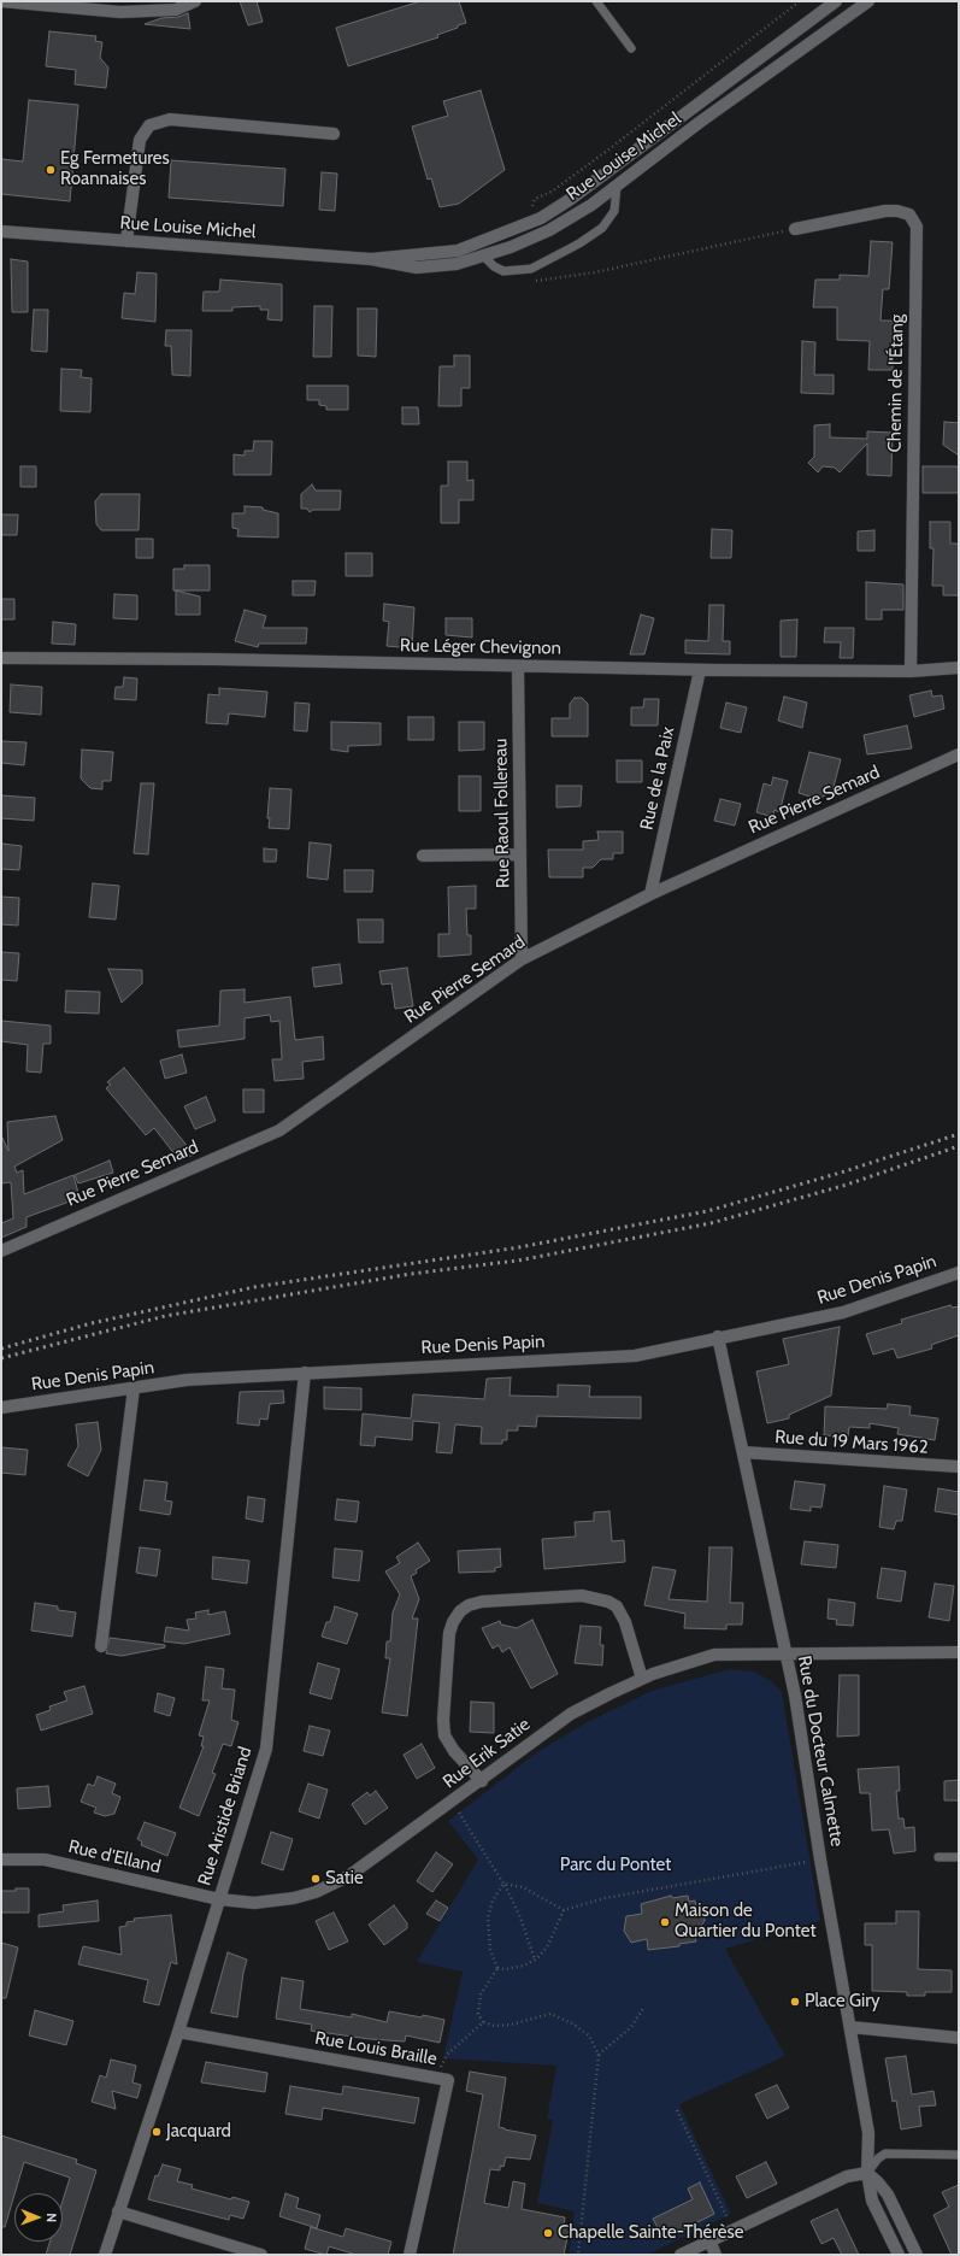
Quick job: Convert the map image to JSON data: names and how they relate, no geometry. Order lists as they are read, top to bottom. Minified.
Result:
{"streets":{"street":["Rue Louise Michel","Chemin de l'Étang","Rue Léger Chevignon","Rue de la Paix","Rue Pierre Semard","Rue Raoul Follereau","Rue Denis Papin","Rue du 19 Mars 1962","Rue du Docteur Calmette","Rue Erik Satie","Rue Aristide Briand","Rue d'Elland","Rue Louis Braille"]},"crossings":[["Chemin de l'Étang","Rue Léger Chevignon"],["Rue Léger Chevignon","Rue de la Paix"],["Rue Léger Chevignon","Rue Raoul Follereau"],["Rue de la Paix","Rue Pierre Semard"],["Rue Pierre Semard","Rue Raoul Follereau"],["Rue Denis Papin","Rue du Docteur Calmette"],["Rue Denis Papin","Rue Aristide Briand"],["Rue du 19 Mars 1962","Rue du Docteur Calmette"],["Rue du Docteur Calmette","Rue Erik Satie"],["Rue Erik Satie","Rue Aristide Briand"],["Rue Erik Satie","Rue d'Elland"],["Rue Aristide Briand","Rue d'Elland"],["Rue Aristide Briand","Rue Louis Braille"]],"parks":["Parc du Pontet"],"places":["Eg Fermetures Roannaises","Satie","Maison de Quartier du Pontet","Place Giry","Jacquard","Chapelle Sainte-Thérèse"],"north":"right"}
